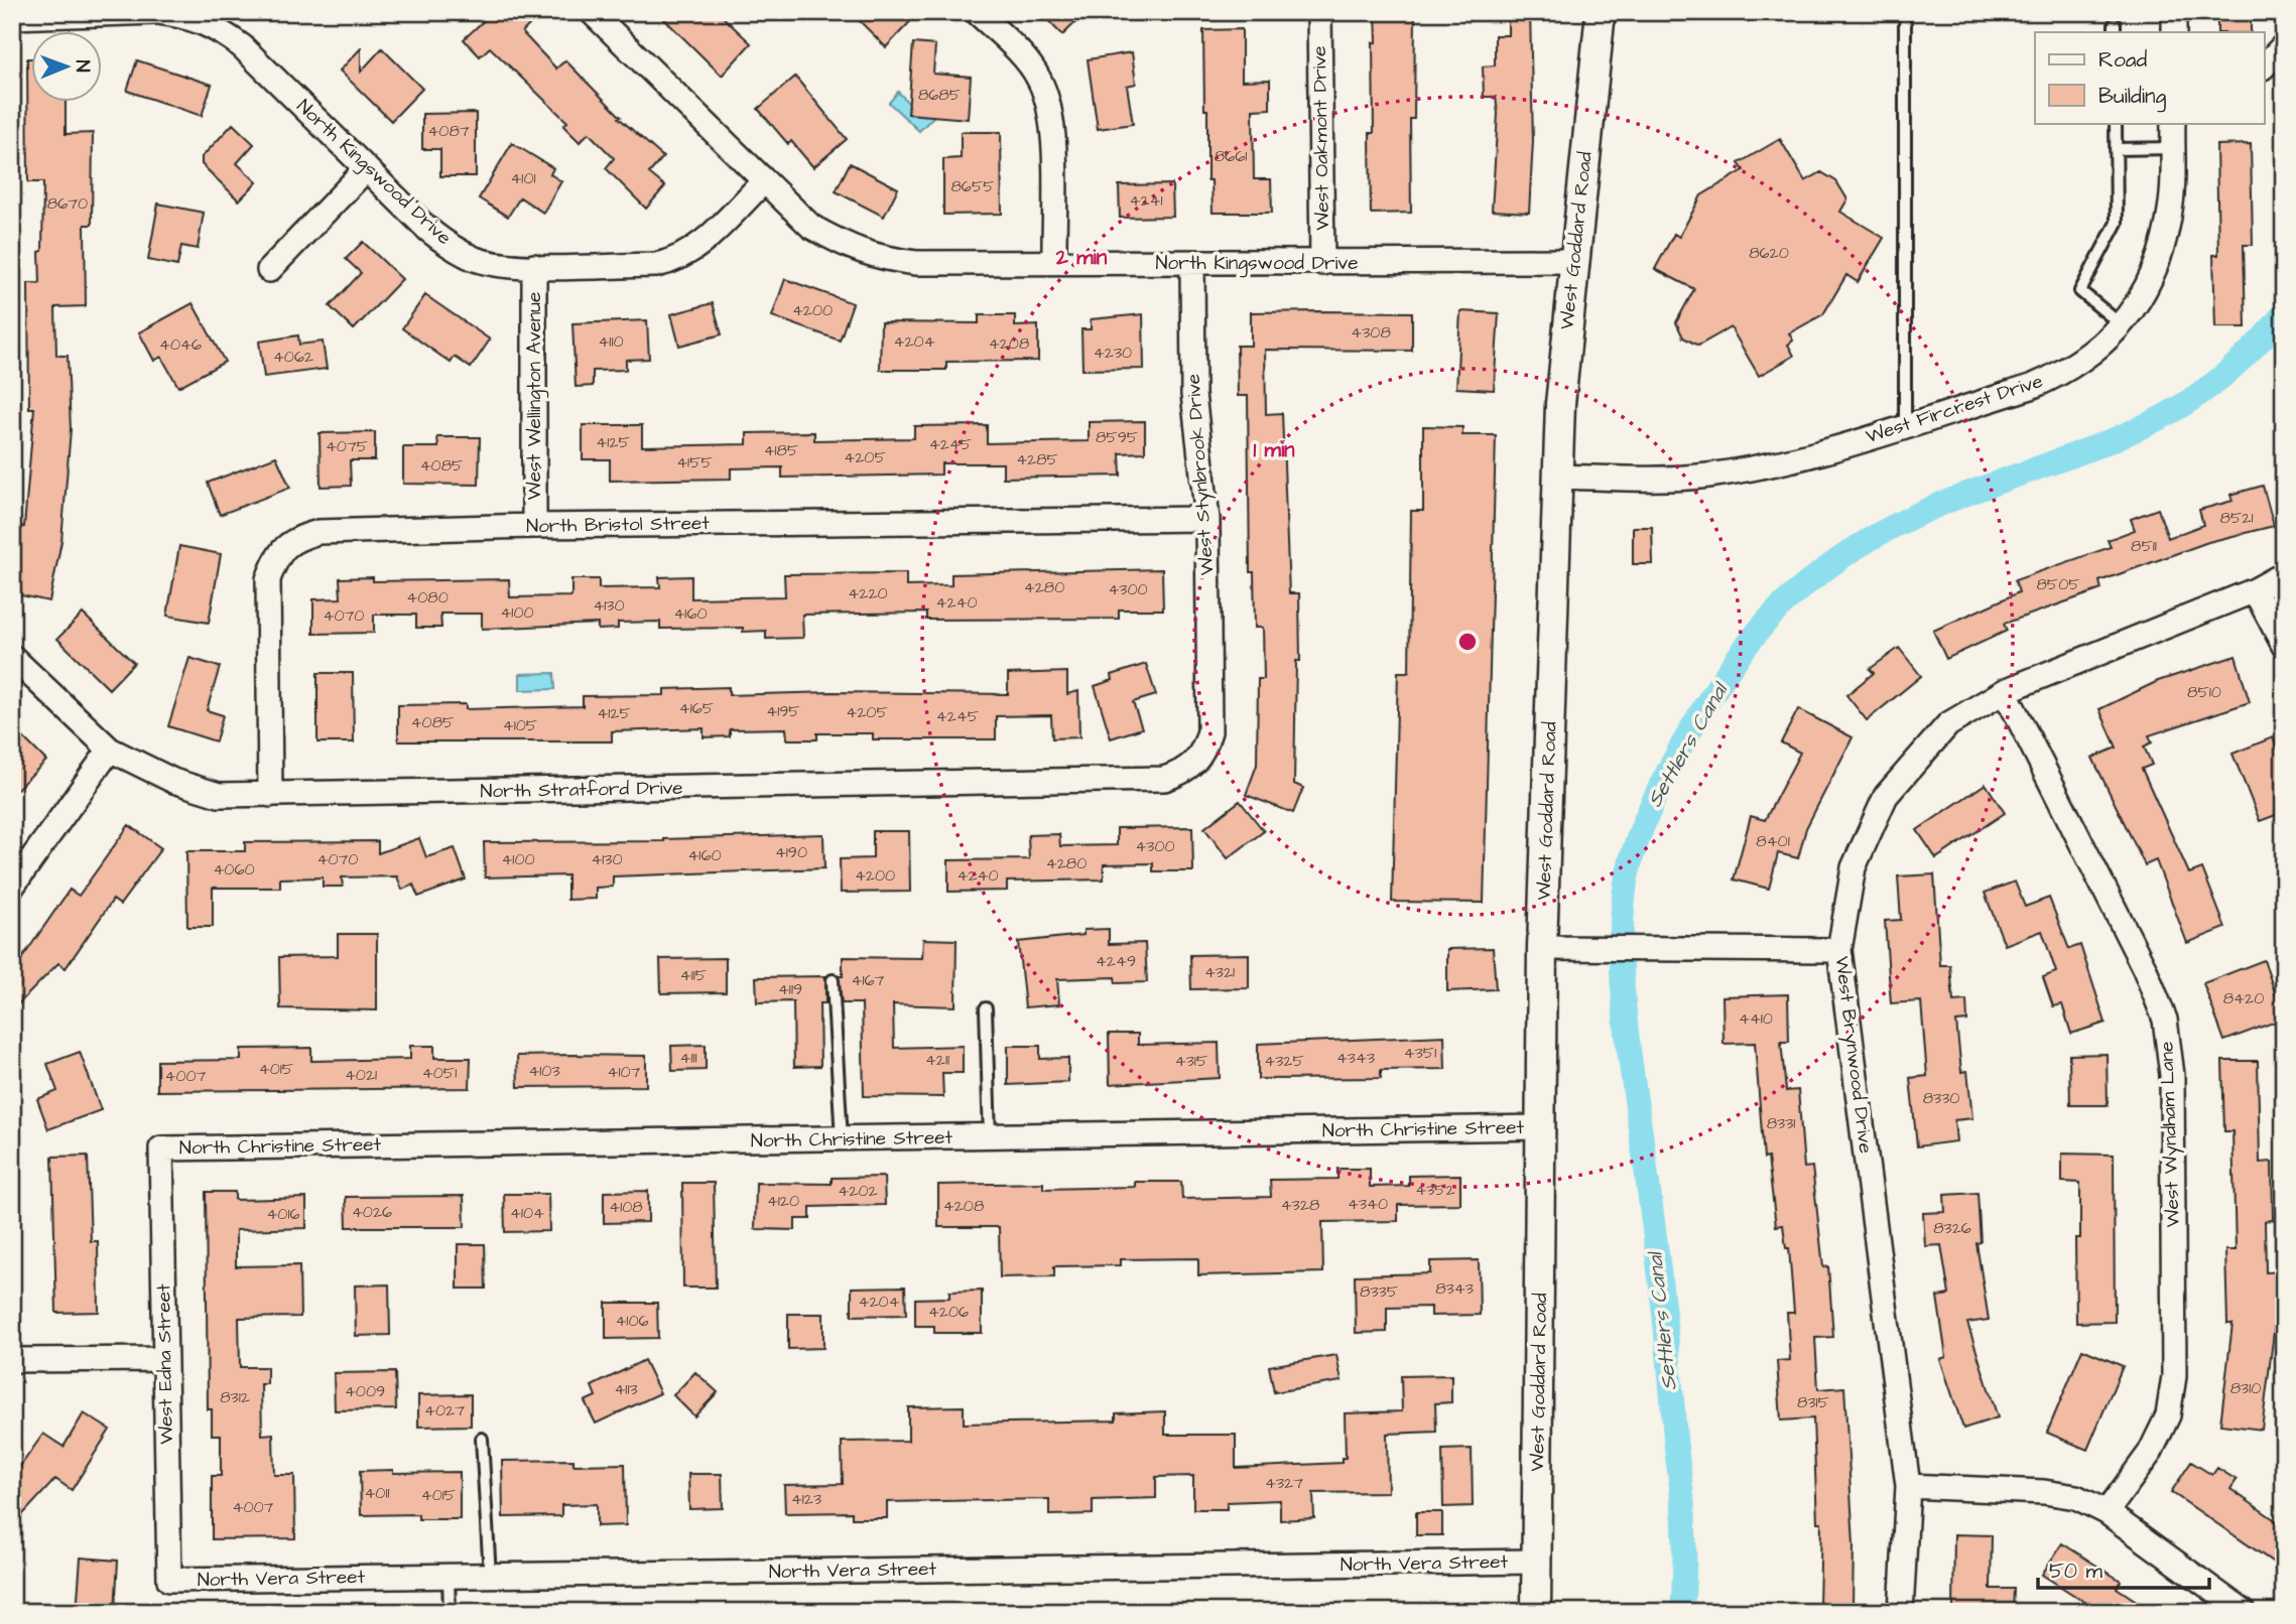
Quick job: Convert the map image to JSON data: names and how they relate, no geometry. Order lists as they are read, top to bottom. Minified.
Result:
{"streets":{"street":["West Oakmont Drive","North Kingswood Drive","West Goddard Road","West Wellington Avenue","West Fircrest Drive","West Stynbrook Drive","North Bristol Street","North Stratford Drive","West Brynwood Drive","North Christine Street","West Wyndham Lane","West Edna Street","North Vera Street"]},"crossings":[["West Oakmont Drive","North Kingswood Drive"],["North Kingswood Drive","West Goddard Road"],["North Kingswood Drive","West Wellington Avenue"],["North Kingswood Drive","West Stynbrook Drive"],["West Goddard Road","West Fircrest Drive"],["West Goddard Road","North Christine Street"],["West Goddard Road","North Vera Street"],["West Wellington Avenue","North Bristol Street"],["West Stynbrook Drive","North Bristol Street"],["West Stynbrook Drive","North Stratford Drive"],["North Bristol Street","North Stratford Drive"],["West Brynwood Drive","West Wyndham Lane"],["North Christine Street","West Edna Street"],["West Edna Street","North Vera Street"]],"water":["Settlers Canal"],"house_numbers":["8685","4087","8661","4101","8655","4241","8670","8620","4200","4308","4110","4204","4208","4046","4230","4062","8595","4125","4245","4075","4185","4205","4285","4155","4085","8521","8511","8505","4280","4300","4220","4080","4240","4130","4100","4160","4070","8510","4165","4195","4205","4125","4245","4085","4105","8401","4300","4190","4160","4070","4100","4130","4280","4060","4200","4240","4249","4321","4115","4167","4119","8420","4410","4351","4111","4343","4211","4315","4325","4015","4103","4107","4051","4021","4007","8330","8331","4352","4202","4120","4340","4328","4208","4108","4026","4104","4016","8326","8343","8335","4204","4206","4106","8310","4113","4009","8312","8315","4027","4327","4011","4015","4123","4007"],"legend":["Road","Building"],"scale_bar":"50 m","north":"right","rings":["2 min","1 min"]}
